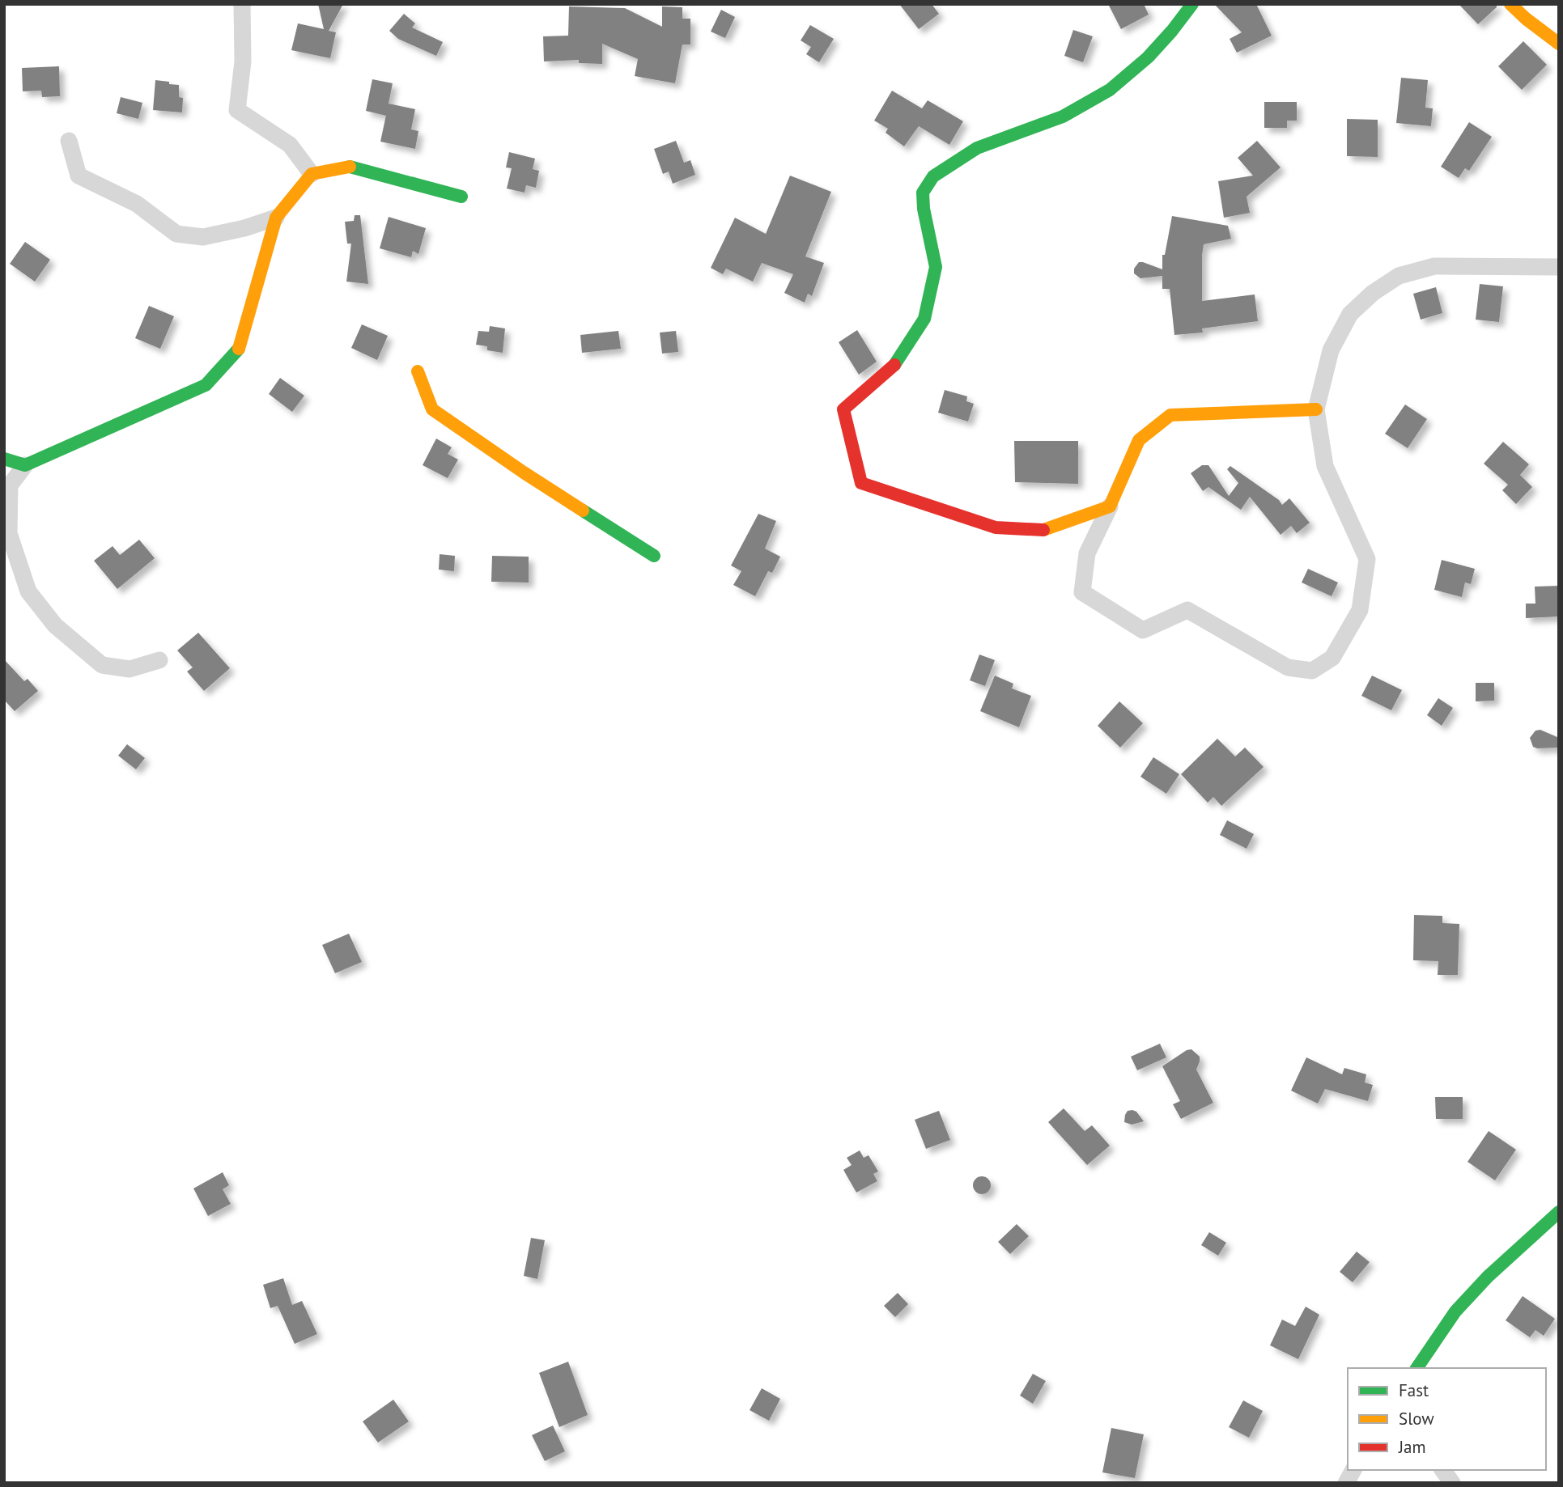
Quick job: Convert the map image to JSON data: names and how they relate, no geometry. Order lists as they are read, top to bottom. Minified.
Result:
{"legend":["Fast","Slow","Jam"]}
